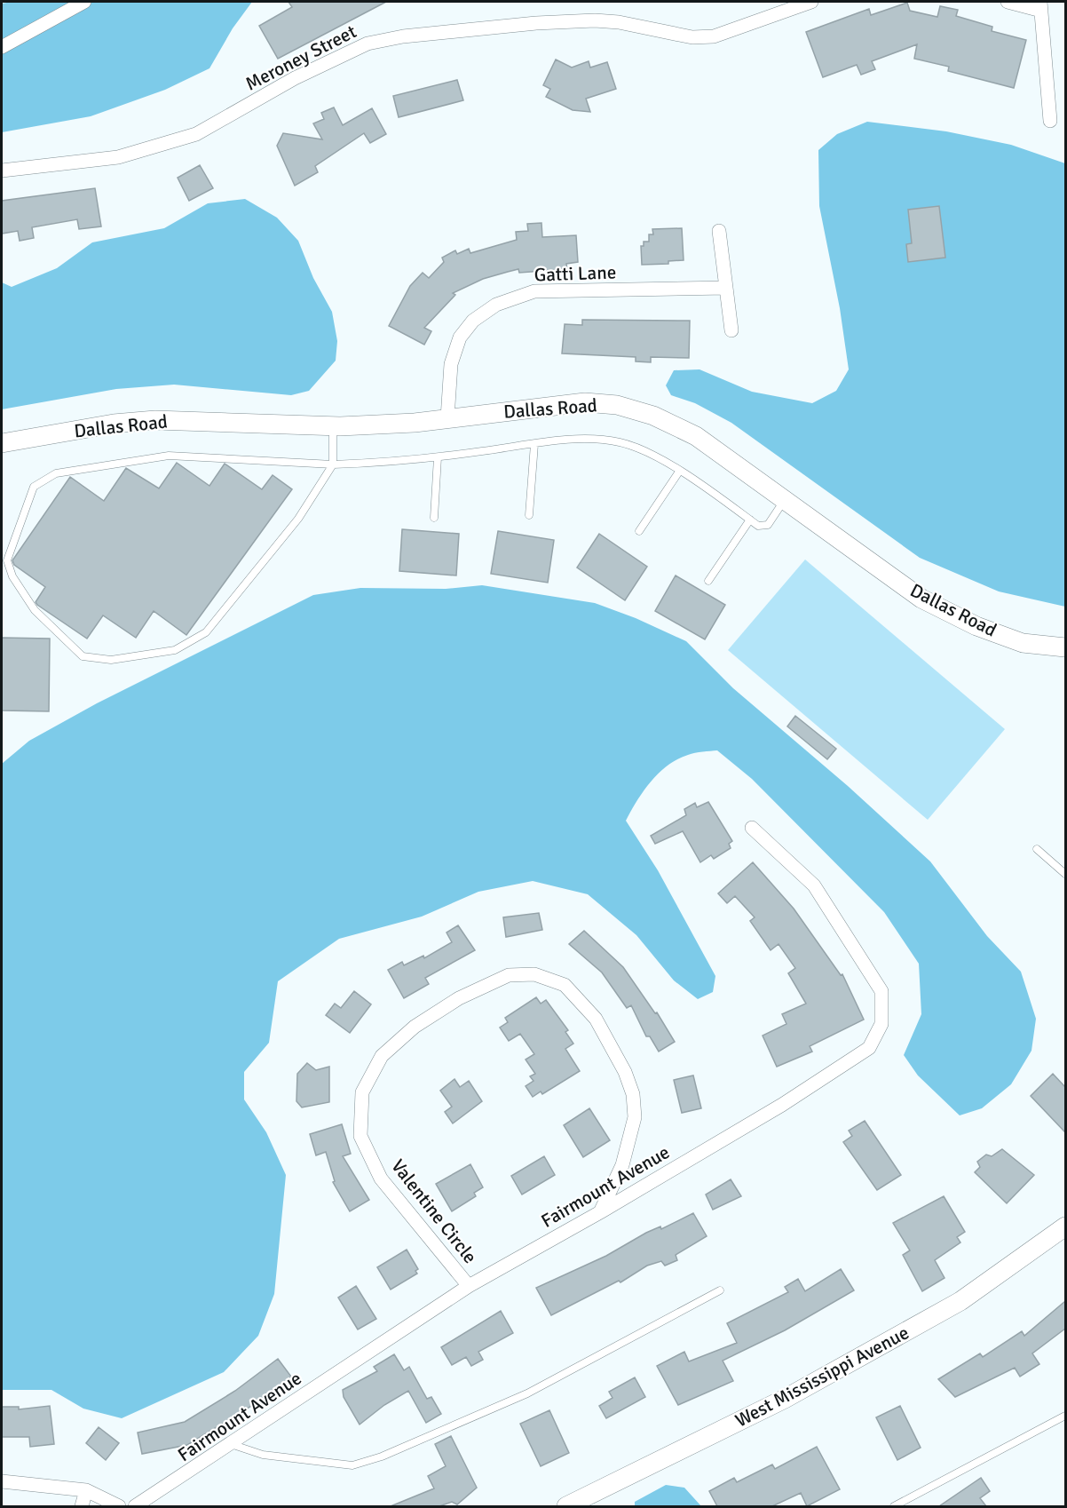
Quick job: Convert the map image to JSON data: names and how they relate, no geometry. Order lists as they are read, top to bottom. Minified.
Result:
{"streets":{"street":["Meroney Street","Gatti Lane","Dallas Road","Fairmount Avenue","Valentine Circle","West Mississippi Avenue"]},"crossings":[["Gatti Lane","Dallas Road"],["Fairmount Avenue","Valentine Circle"]]}
